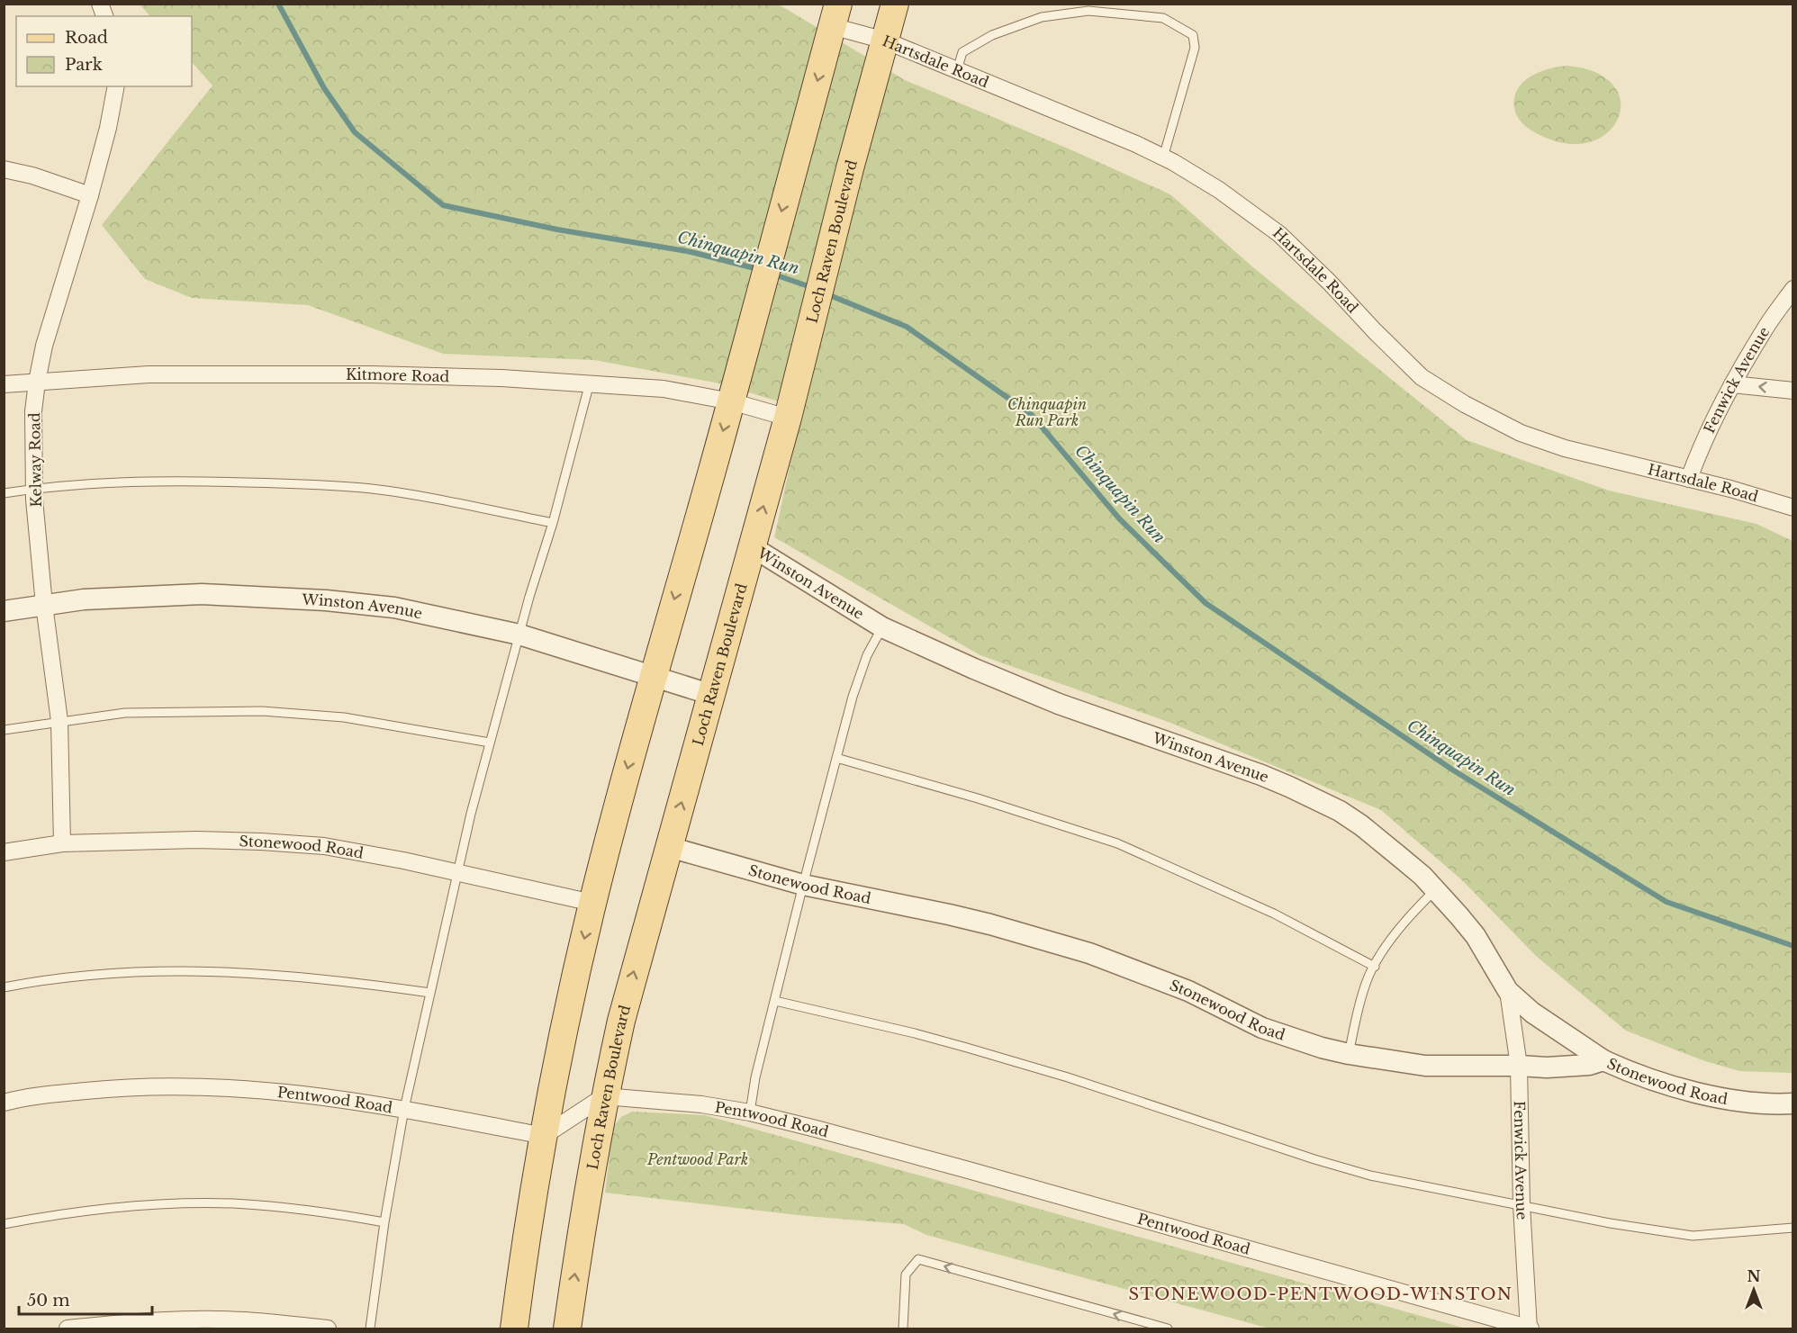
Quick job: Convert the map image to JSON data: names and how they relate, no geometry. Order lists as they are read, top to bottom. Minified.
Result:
{"streets":{"main road":["Loch Raven Boulevard"],"street":["Hartsdale Road","Kitmore Road","Fenwick Avenue","Kelway Road","Winston Avenue","Stonewood Road","Pentwood Road"]},"crossings":[["Hartsdale Road","Loch Raven Boulevard"],["Hartsdale Road","Fenwick Avenue"],["Loch Raven Boulevard","Kitmore Road"],["Loch Raven Boulevard","Winston Avenue"],["Loch Raven Boulevard","Stonewood Road"],["Loch Raven Boulevard","Pentwood Road"],["Kitmore Road","Kelway Road"],["Fenwick Avenue","Winston Avenue"],["Fenwick Avenue","Stonewood Road"],["Fenwick Avenue","Pentwood Road"],["Kelway Road","Winston Avenue"],["Kelway Road","Stonewood Road"],["Winston Avenue","Stonewood Road"]],"districts":["STONEWOOD-PENTWOOD-WINSTON"],"water":["Chinquapin Run"],"parks":["Chinquapin Run Park","Pentwood Park"],"legend":["Road","Park"],"scale_bar":"50 m","north":"top"}
